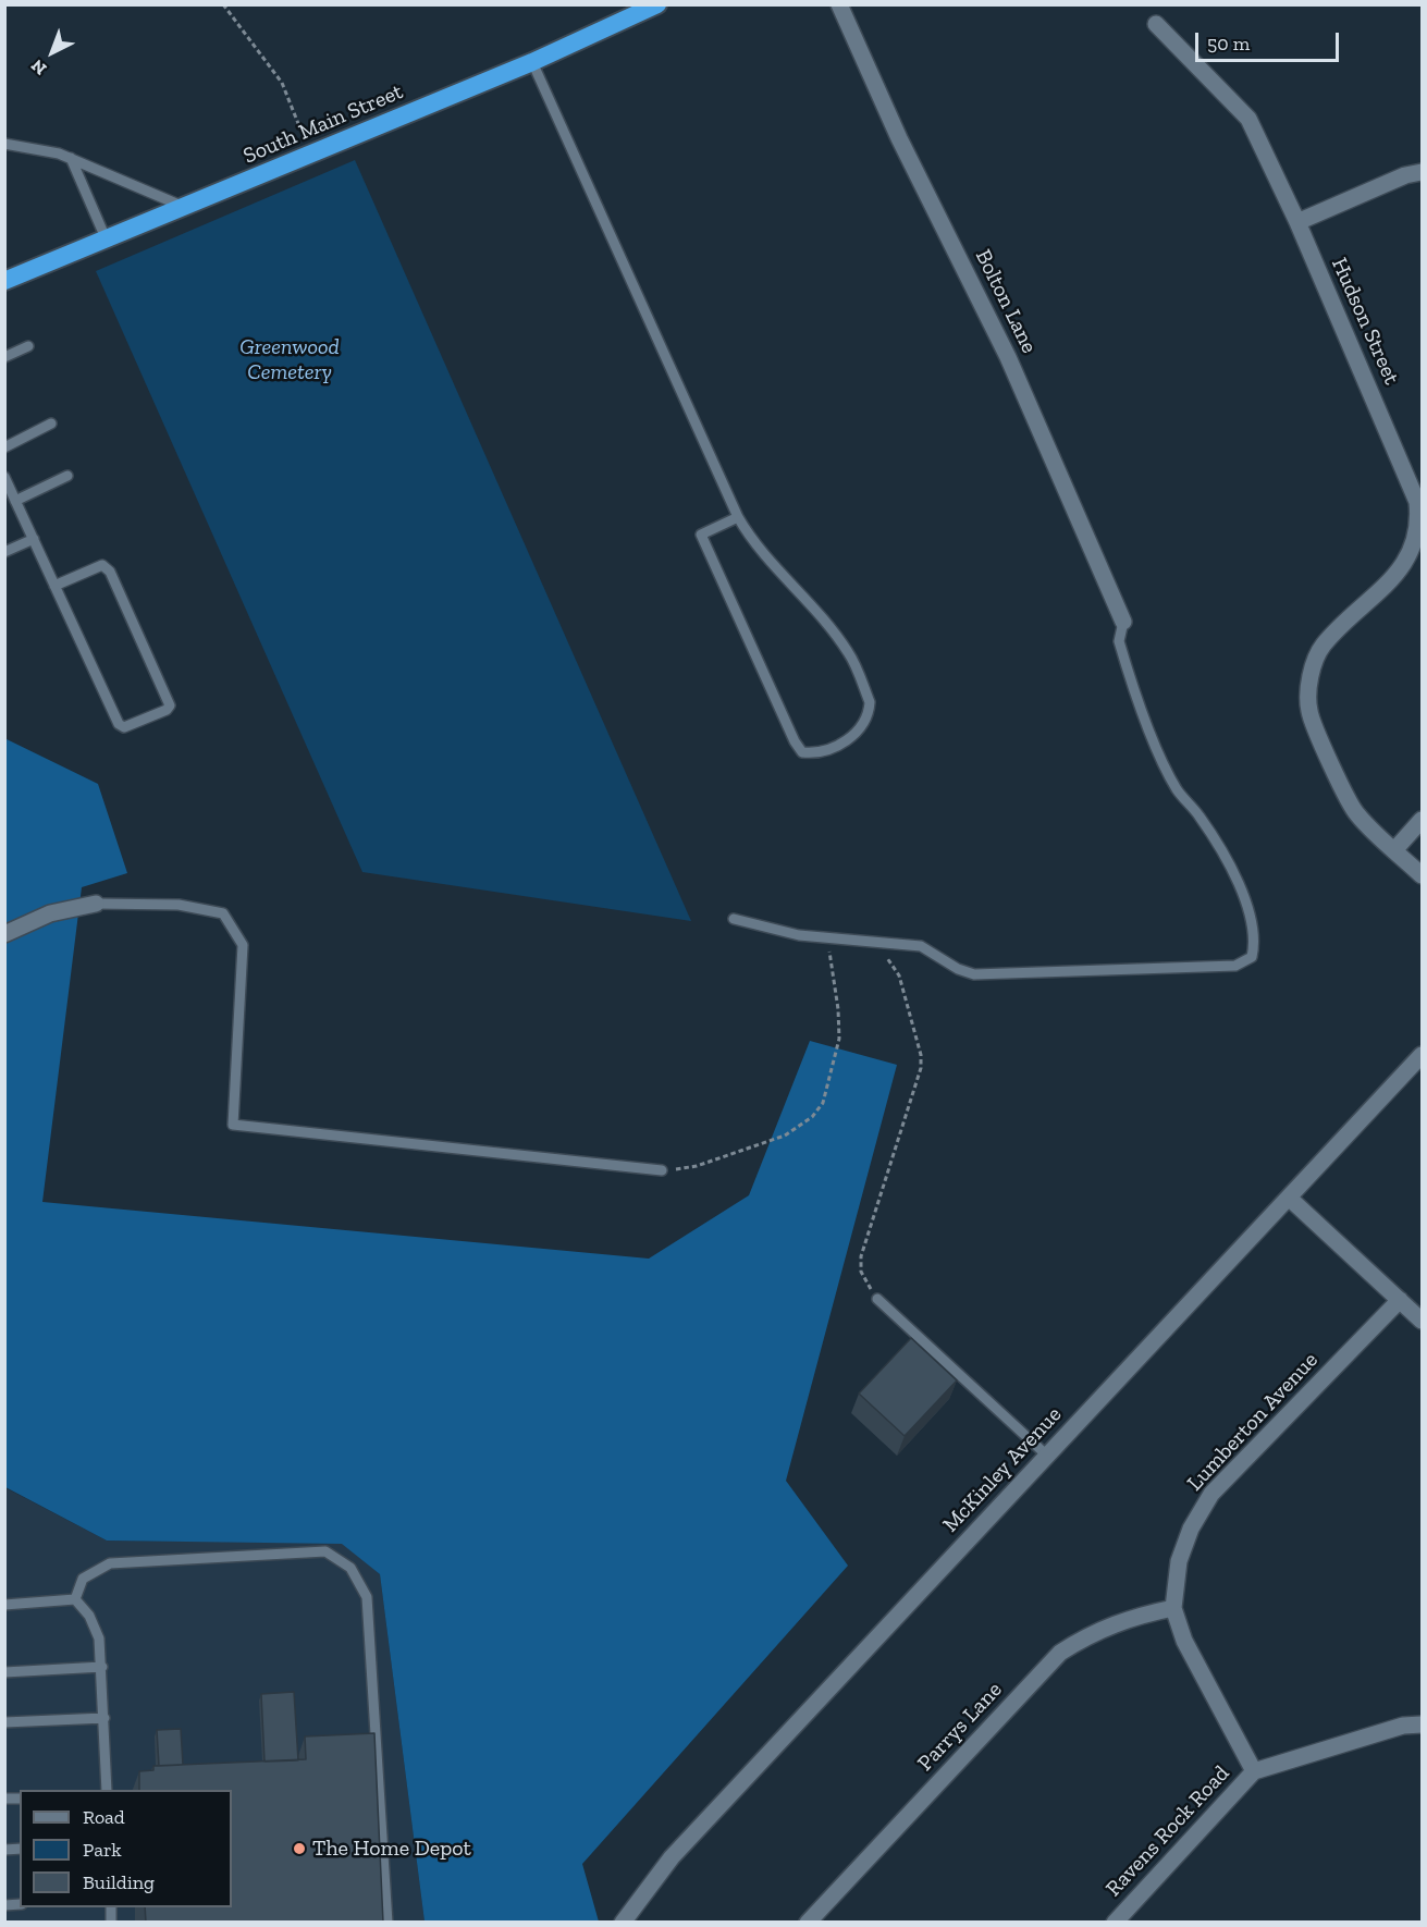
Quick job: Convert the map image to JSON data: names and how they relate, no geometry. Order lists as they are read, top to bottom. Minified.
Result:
{"streets":{"highway":["South Main Street"],"street":["Bolton Lane","Hudson Street","Lumberton Avenue","McKinley Avenue","Parrys Lane","Ravens Rock Road"]},"crossings":[["Lumberton Avenue","Parrys Lane"],["Lumberton Avenue","Ravens Rock Road"]],"parks":["Greenwood Cemetery"],"places":["The Home Depot"],"legend":["Road","Park","Building"],"scale_bar":"50 m","north":"bottom left"}
